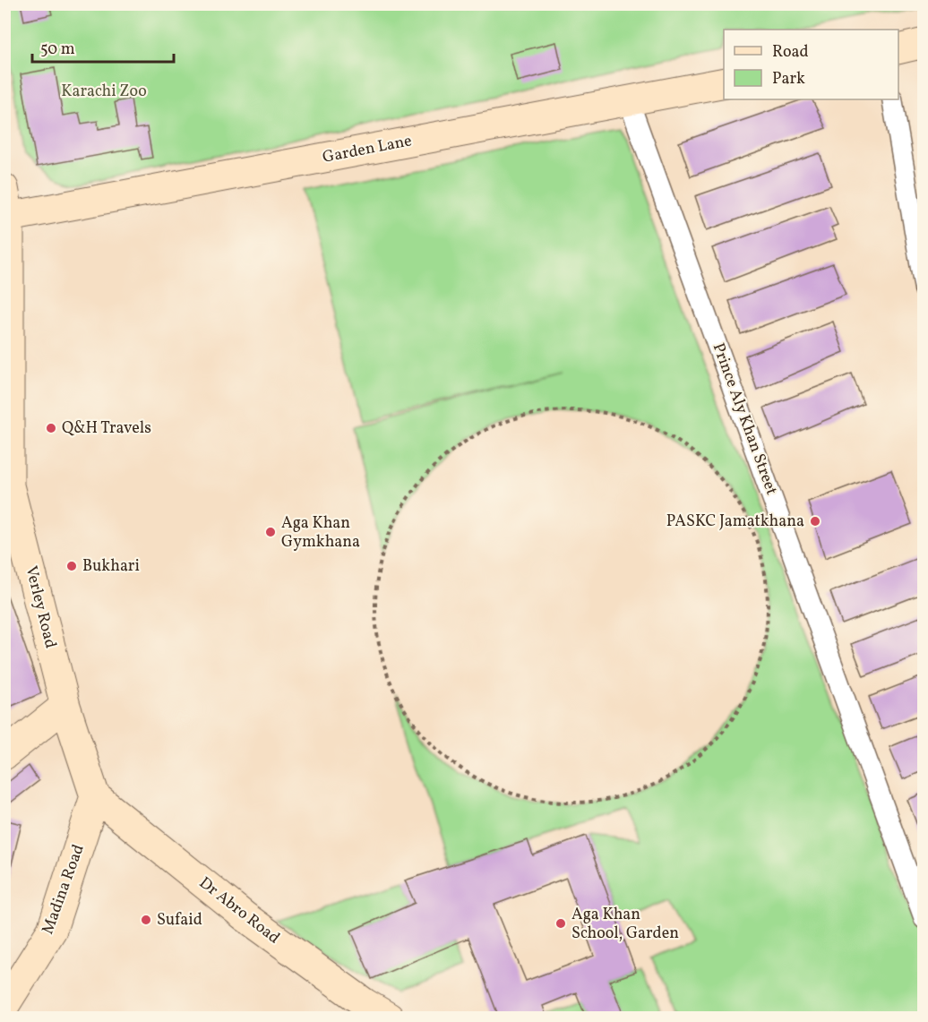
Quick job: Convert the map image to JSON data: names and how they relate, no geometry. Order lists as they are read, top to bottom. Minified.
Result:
{"streets":{"main road":["Garden Lane","Verley Road","Madina Road","Dr Abro Road"],"street":["Prince Aly Khan Street"]},"crossings":[["Garden Lane","Prince Aly Khan Street"],["Garden Lane","Verley Road"],["Verley Road","Madina Road"],["Verley Road","Dr Abro Road"],["Madina Road","Dr Abro Road"]],"parks":["Karachi Zoo"],"places":["Q&H Travels","PASKC Jamatkhana","Aga Khan Gymkhana","Bukhari","Sufaid","Aga Khan School, Garden"],"legend":["Road","Park"],"scale_bar":"50 m"}
